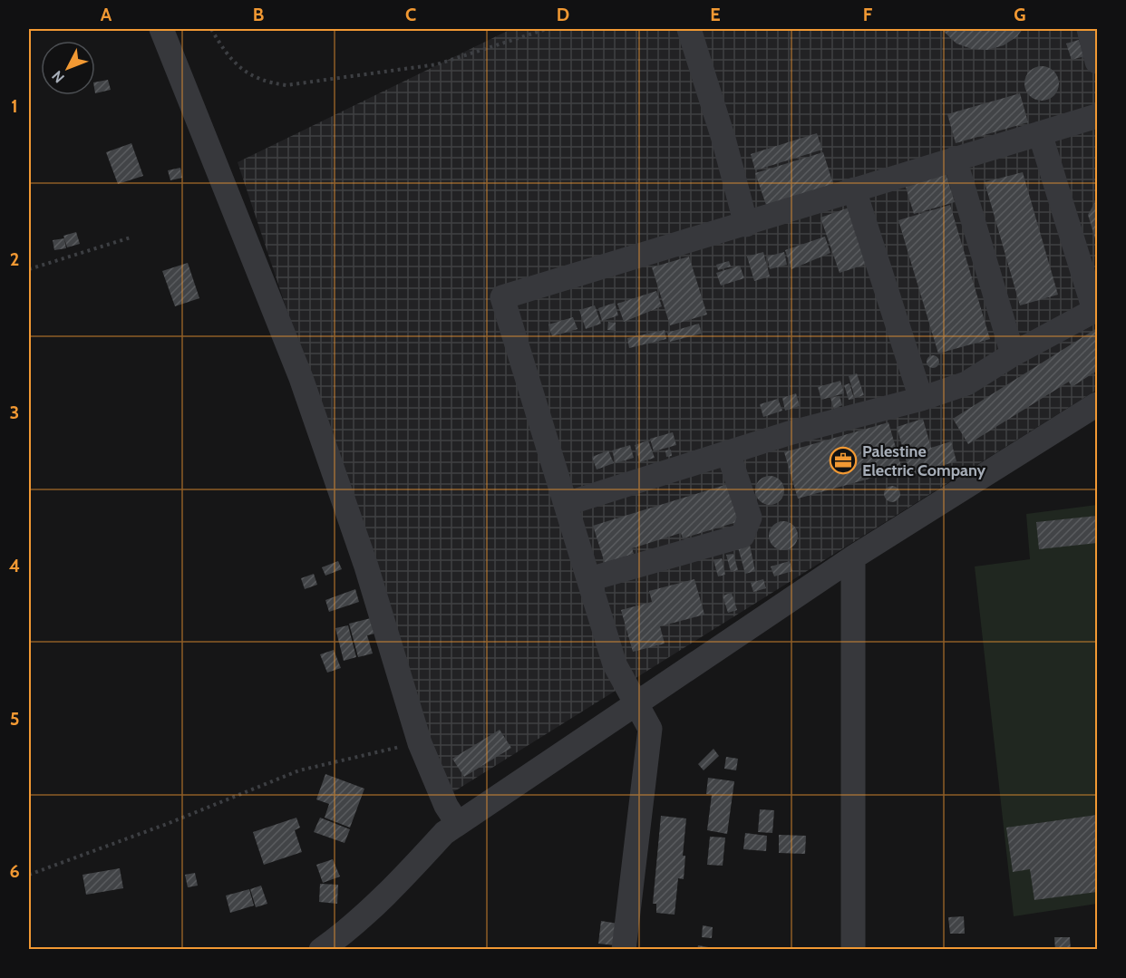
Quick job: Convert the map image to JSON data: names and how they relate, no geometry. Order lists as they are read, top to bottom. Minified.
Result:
{"places":{"office":["Palestine Electric Company"]},"north":"bottom left","grid":{"columns":["A","B","C","D","E","F","G"],"rows":["1","2","3","4","5","6"]}}
